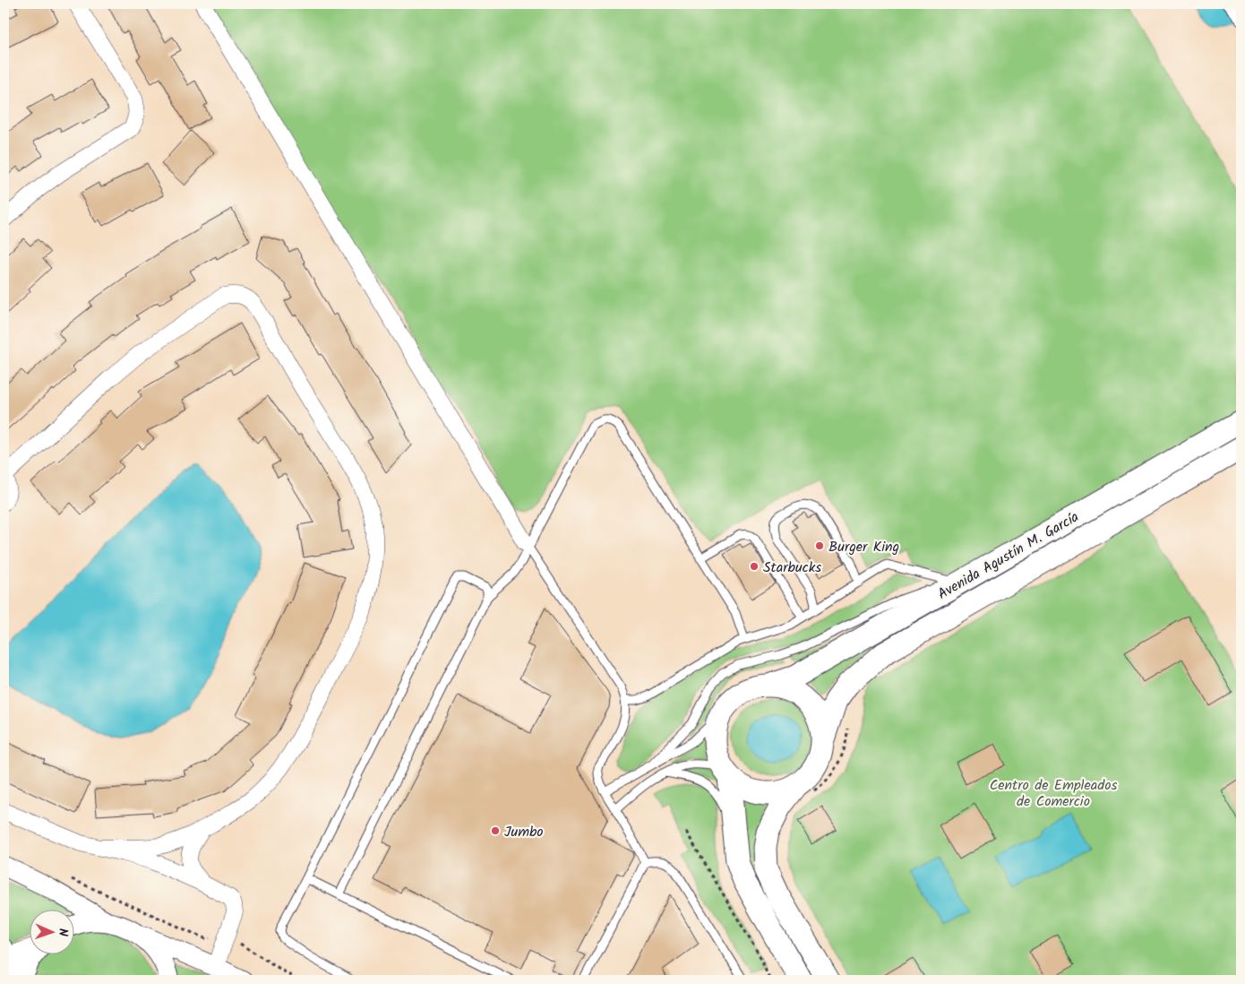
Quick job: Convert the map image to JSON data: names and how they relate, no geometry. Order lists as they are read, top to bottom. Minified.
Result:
{"streets":{"main road":["Avenida Agustín M. García"]},"parks":["Centro de Empleados de Comercio"],"places":["Burger King","Starbucks","Jumbo"],"north":"right"}
